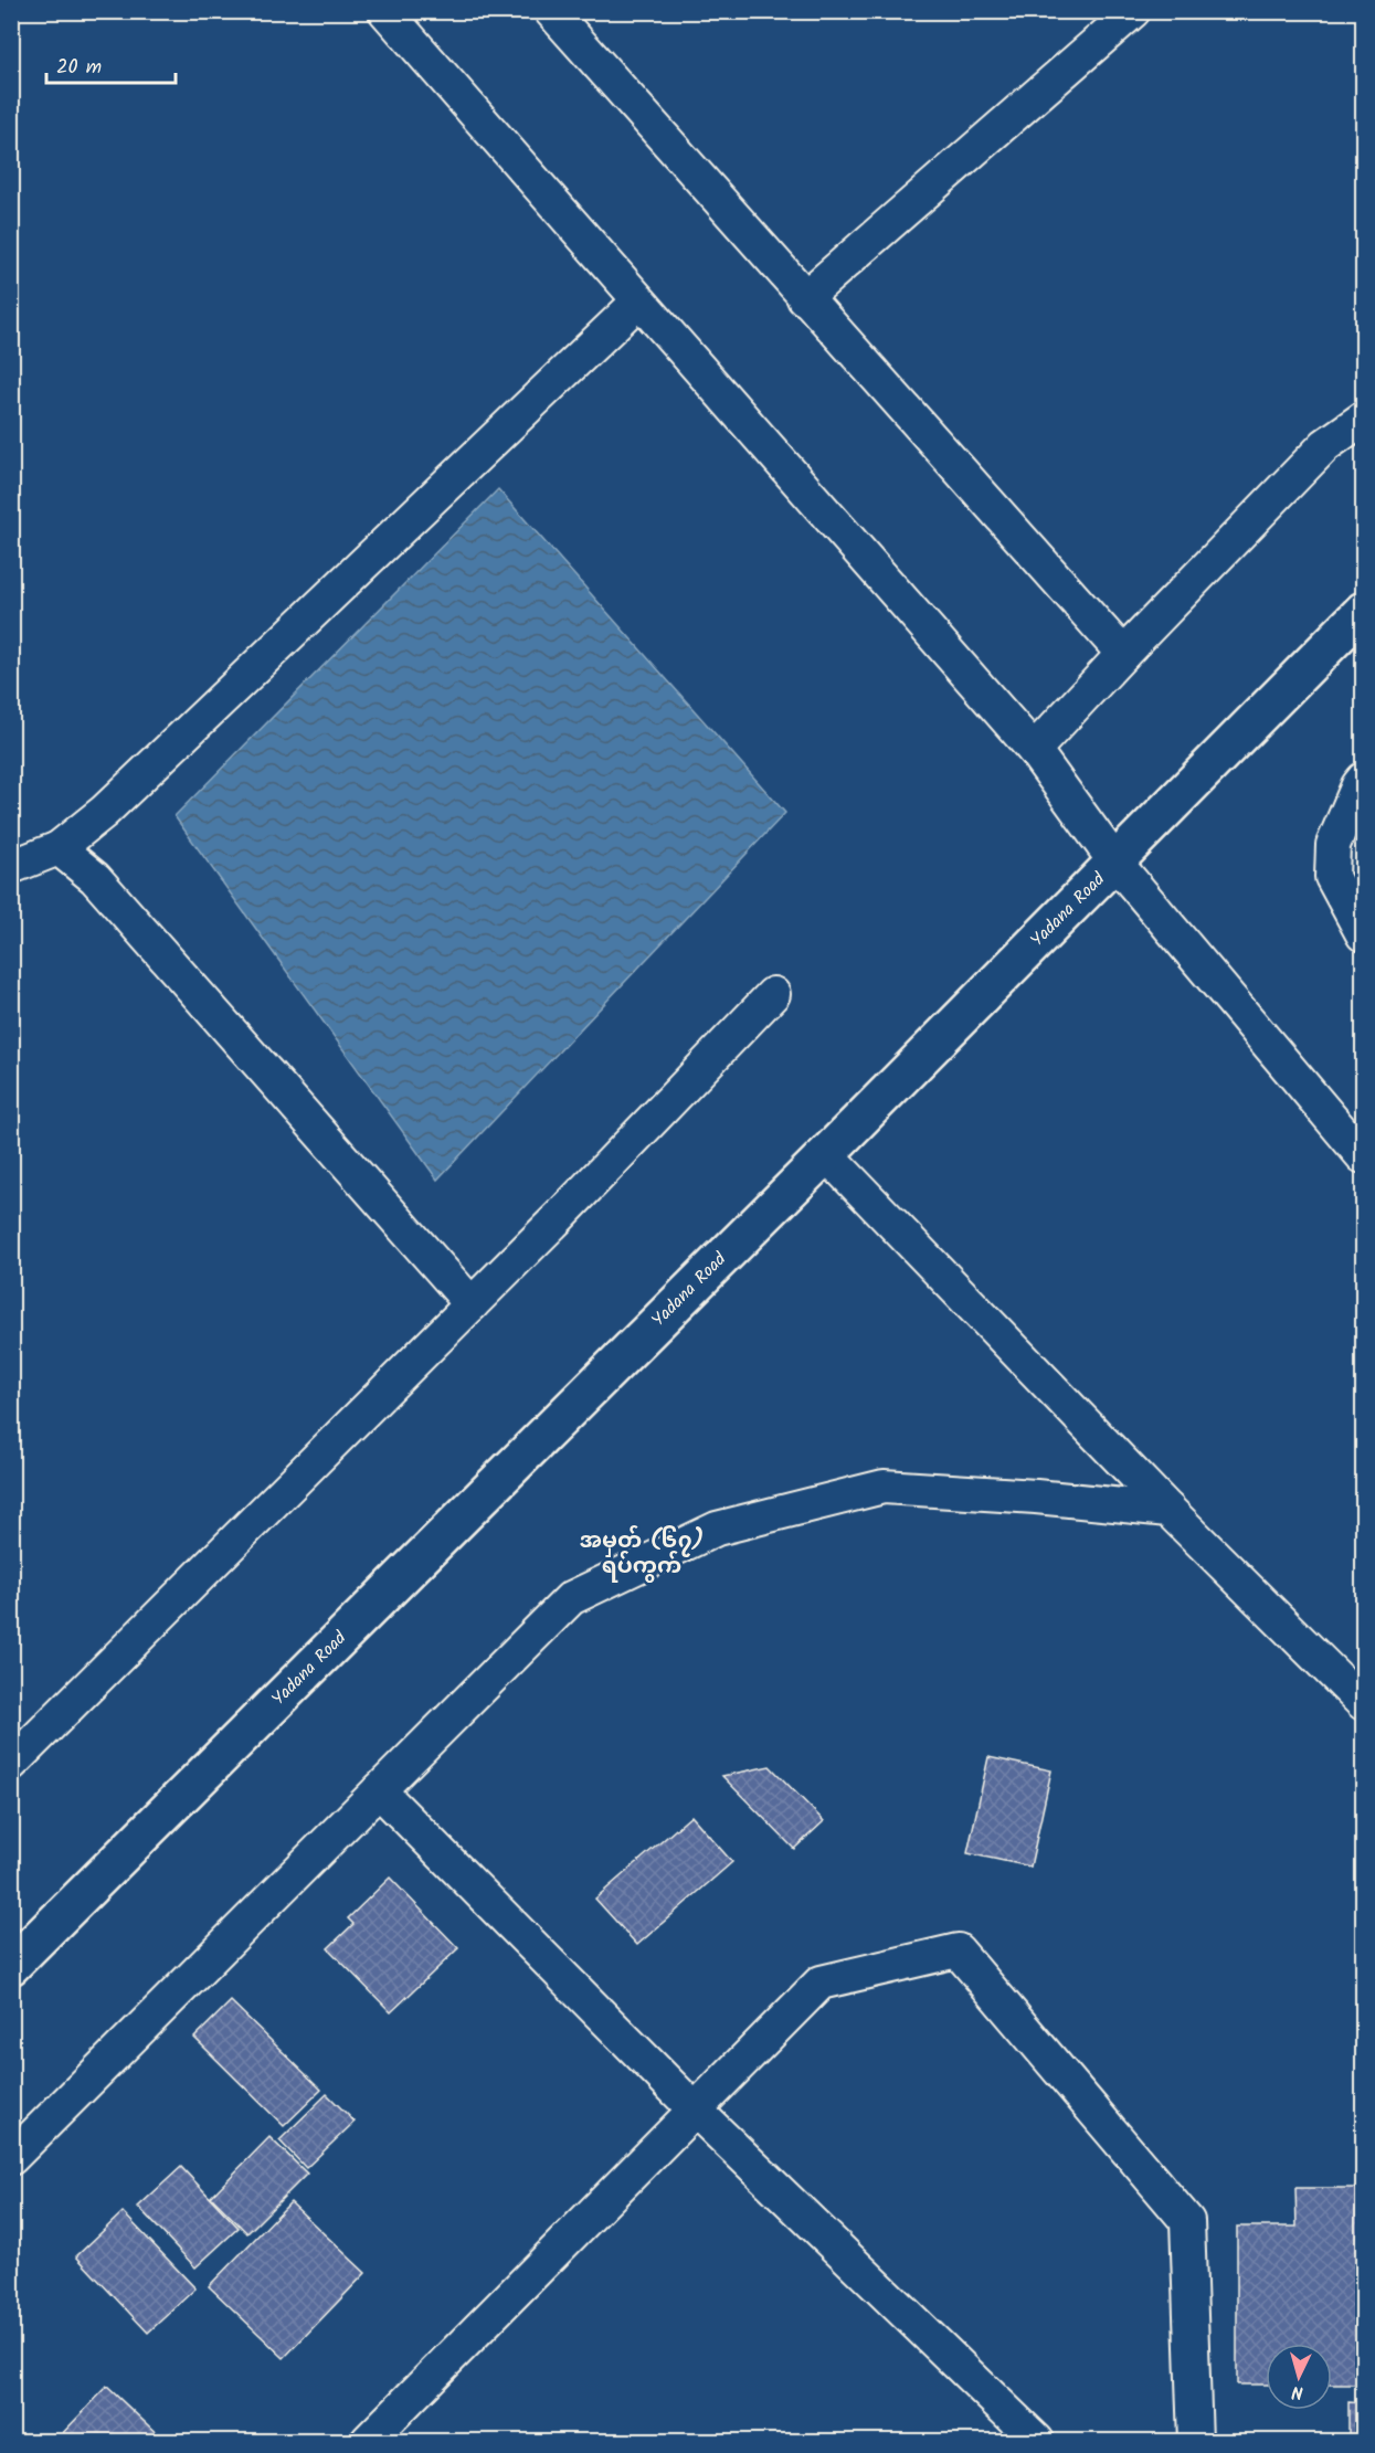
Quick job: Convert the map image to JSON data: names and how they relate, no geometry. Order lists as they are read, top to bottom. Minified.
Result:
{"streets":{"main road":["Yadana Road"]},"districts":["အမှတ် (၆၇) ရပ်ကွက်"],"scale_bar":"20 m","north":"bottom"}
